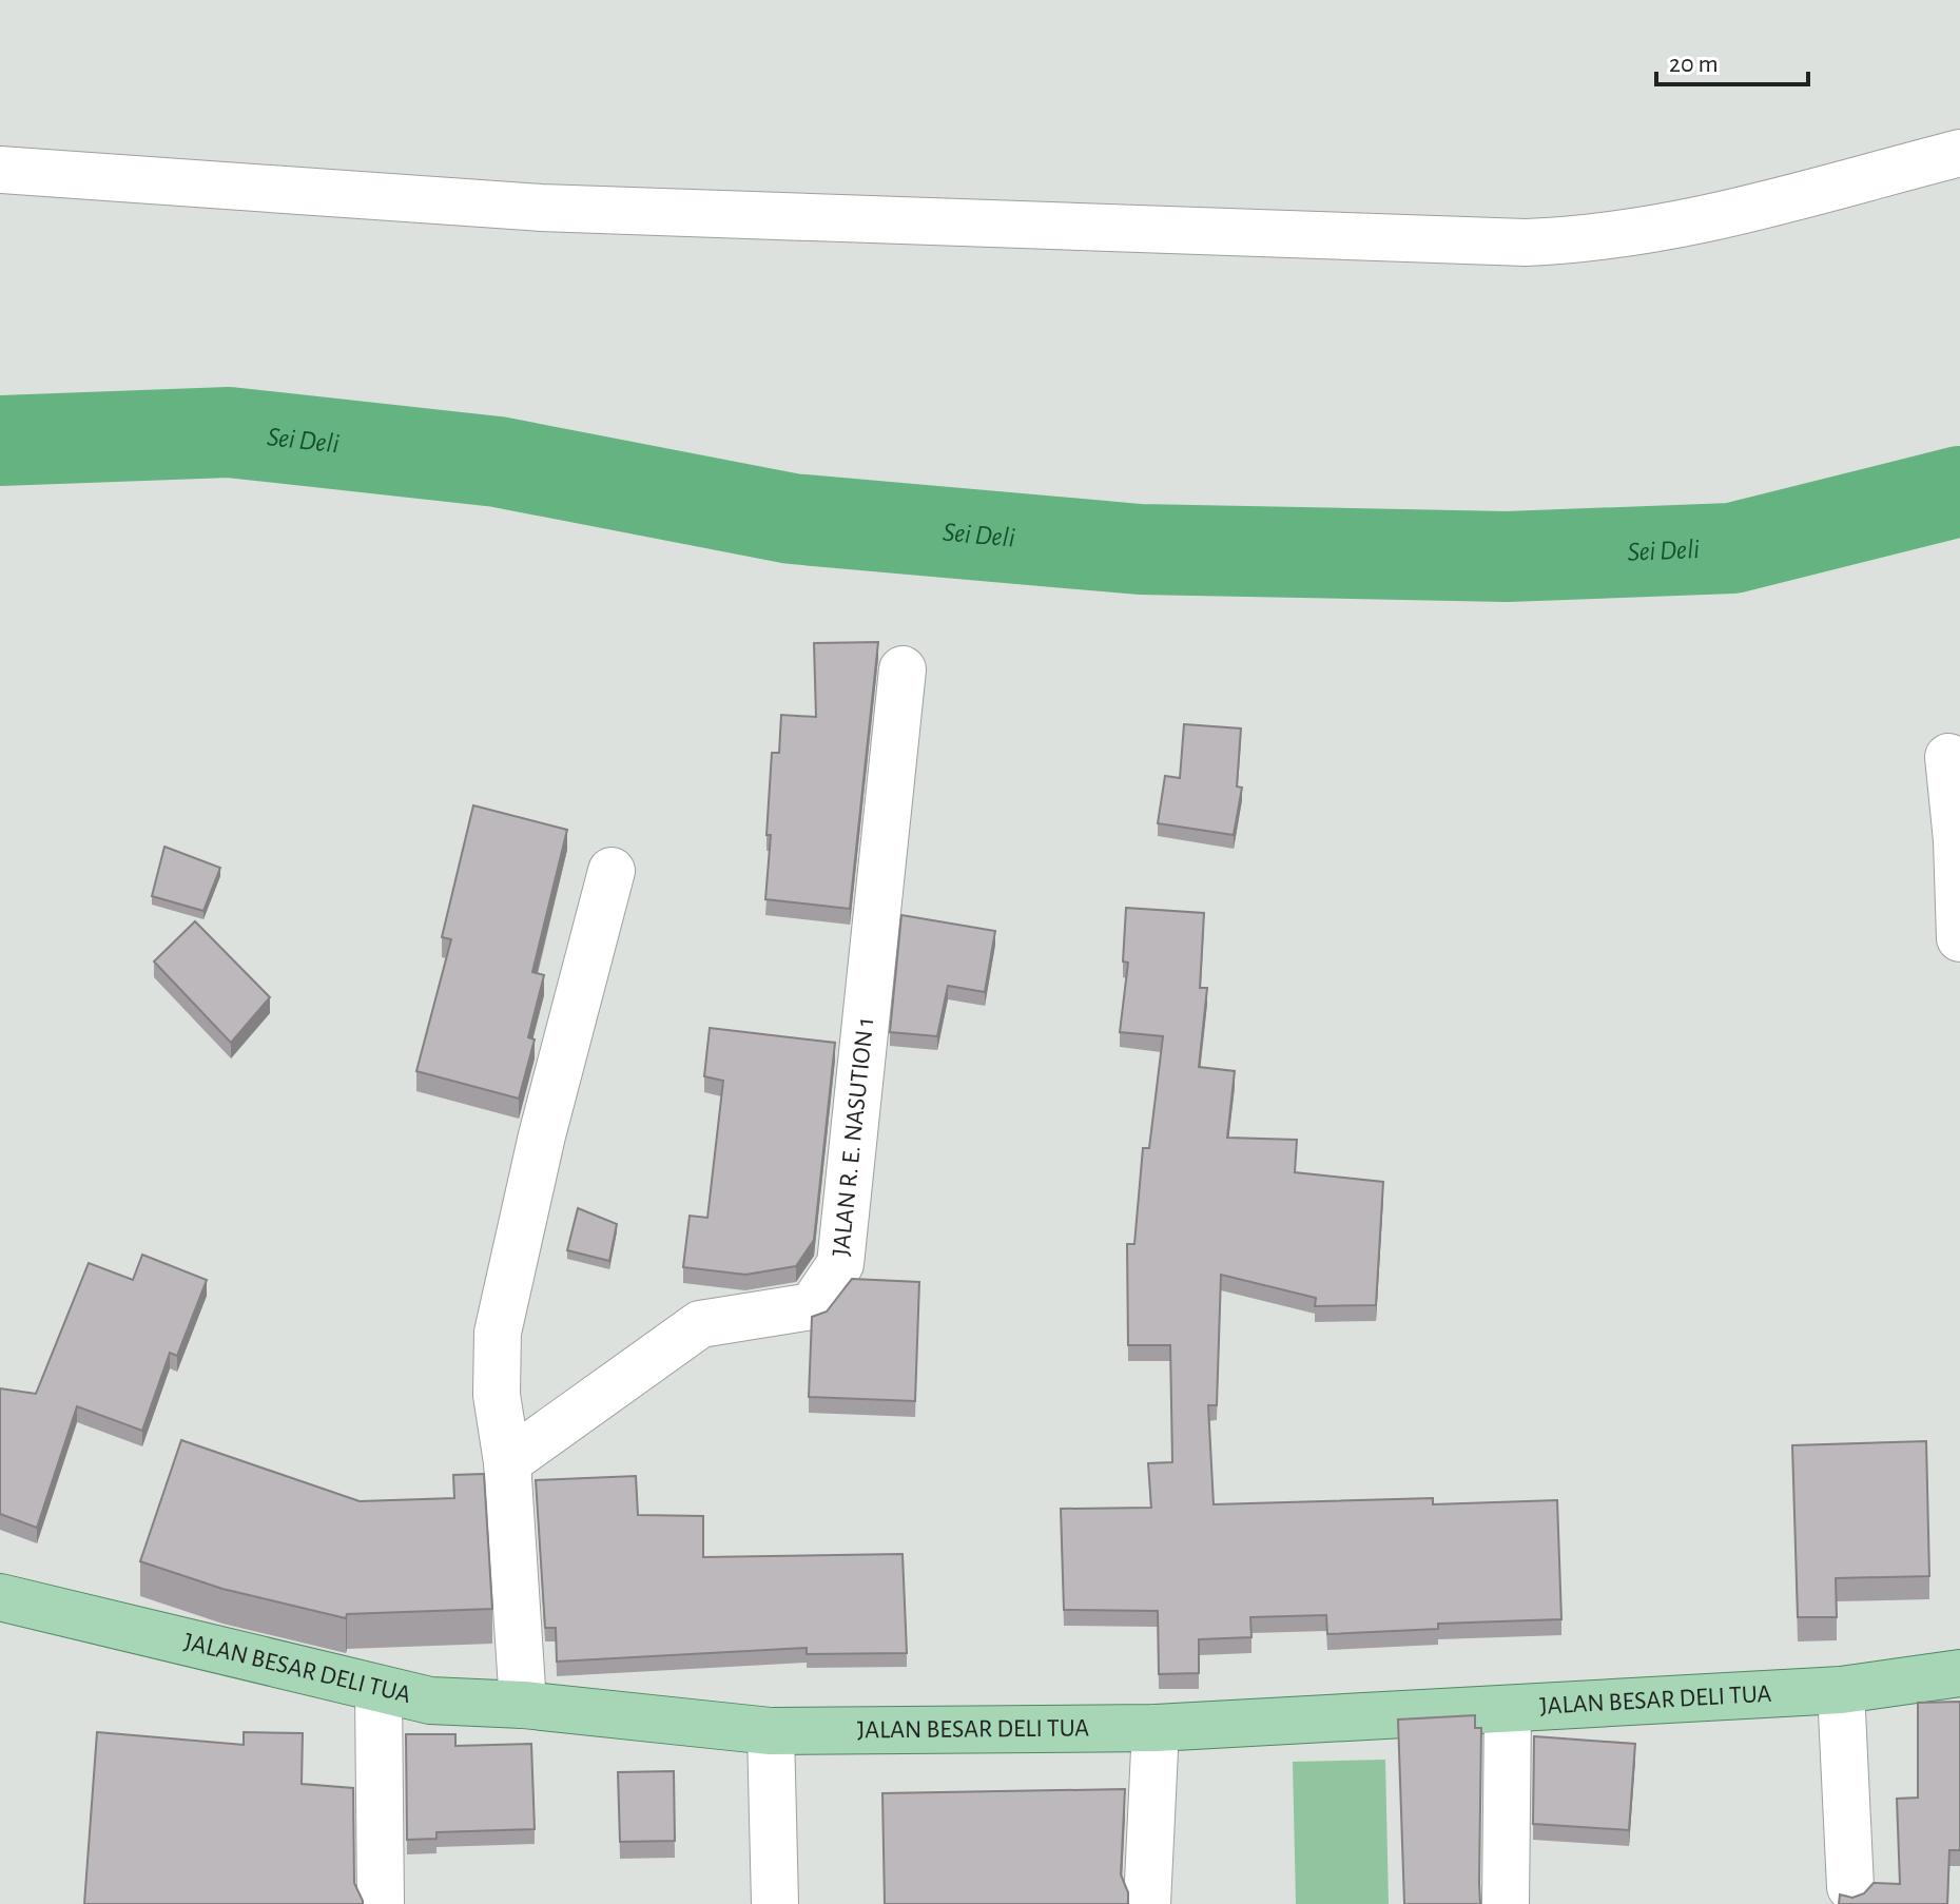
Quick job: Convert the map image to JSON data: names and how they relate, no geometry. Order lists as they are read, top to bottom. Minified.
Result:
{"streets":{"main road":["JALAN BESAR DELI TUA"],"street":["JALAN R. E. NASUTION 1"]},"water":["Sei Deli"],"scale_bar":"20 m"}
